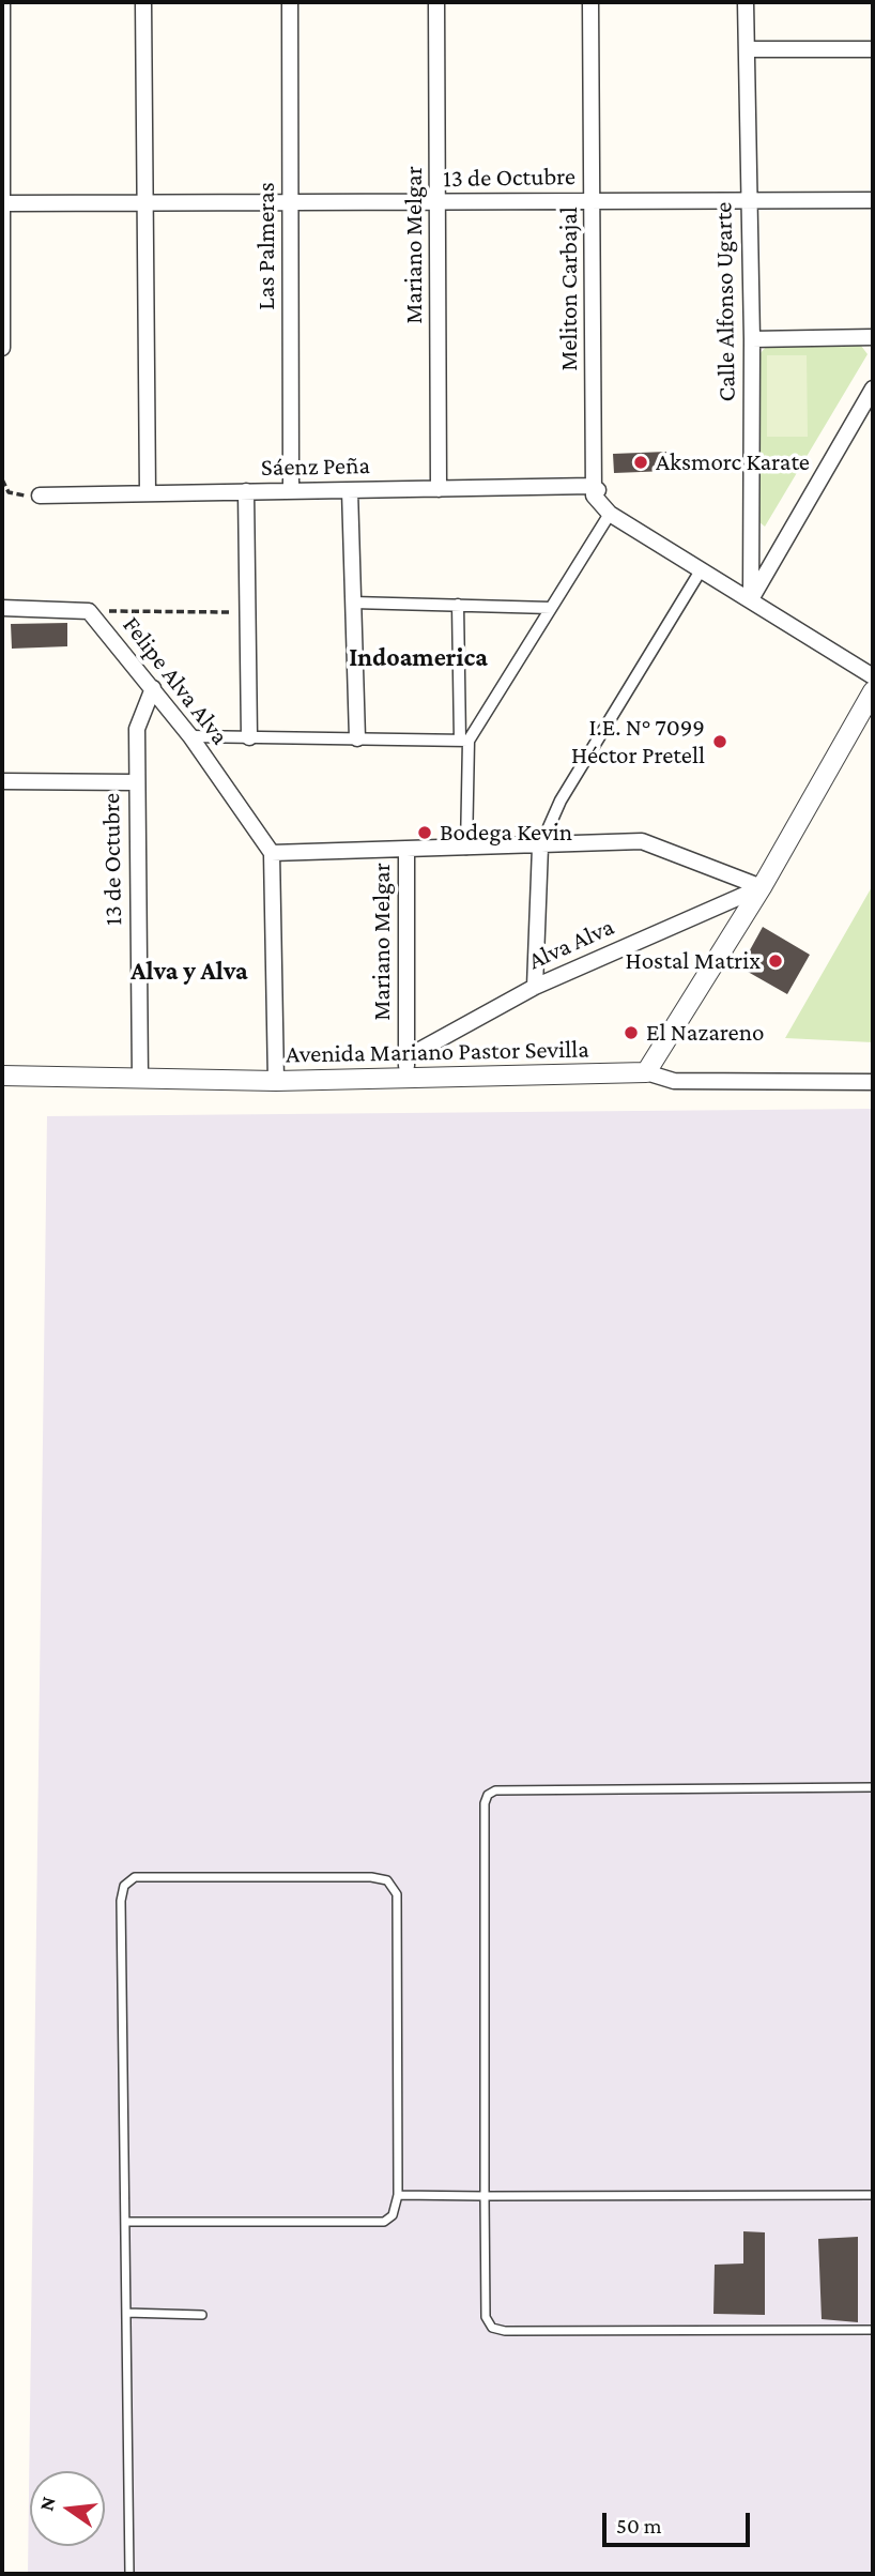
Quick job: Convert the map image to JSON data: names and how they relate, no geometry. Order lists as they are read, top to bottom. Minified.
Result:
{"streets":{"street":["13 de Octubre","Mariano Melgar","Las Palmeras","Meliton Carbajal","Calle Alfonso Ugarte","Sáenz Peña","Felipe Alva Alva","Alva Alva","Avenida Mariano Pastor Sevilla"]},"crossings":[["13 de Octubre","Mariano Melgar"],["13 de Octubre","Las Palmeras"],["13 de Octubre","Meliton Carbajal"],["13 de Octubre","Calle Alfonso Ugarte"],["13 de Octubre","Felipe Alva Alva"],["13 de Octubre","Avenida Mariano Pastor Sevilla"],["Mariano Melgar","Sáenz Peña"],["Mariano Melgar","Alva Alva"],["Mariano Melgar","Avenida Mariano Pastor Sevilla"],["Las Palmeras","Sáenz Peña"],["Meliton Carbajal","Sáenz Peña"]],"districts":["Indoamerica","Alva y Alva"],"places":["Aksmorc Karate","I.E. N° 7099 Héctor Pretell","Bodega Kevin","Hostal Matrix","El Nazareno"],"scale_bar":"50 m","north":"left"}
